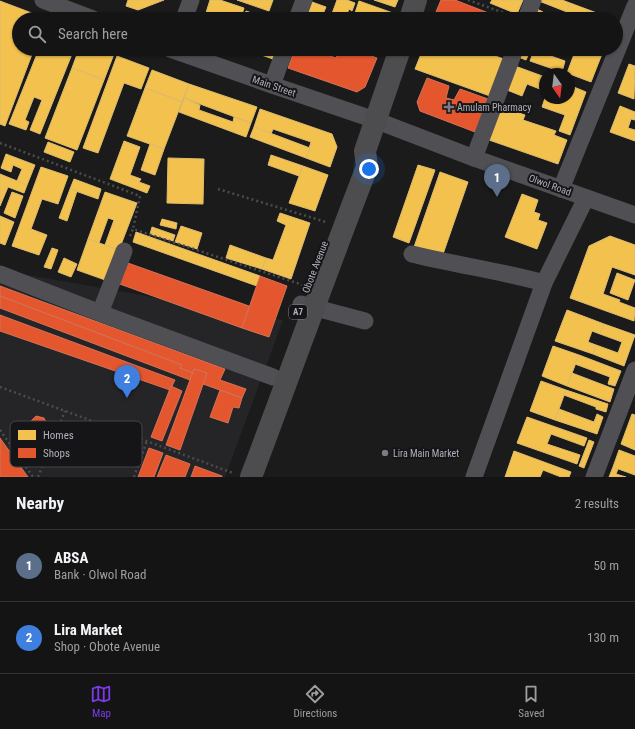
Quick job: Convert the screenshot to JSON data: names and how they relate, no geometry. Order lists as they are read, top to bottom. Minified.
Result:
{"streets":{"main road":["Obote Avenue","A7"],"street":["Main Street","Olwol Road"]},"crossings":[["Main Street","Olwol Road"],["Main Street","Obote Avenue"],["Olwol Road","Obote Avenue"]],"places":{"health":["Amulam Pharmacy"],"other":["Lira Main Market"]},"legend":["Homes","Shops"],"north":"bottom","page":{"search":"Search here","pins":["1","2"],"heading":["Nearby","2 results"],"list":[{"mark":"1","name":"ABSA","note":"Bank · Olwol Road","value":"50 m"},{"mark":"2","name":"Lira Market","note":"Shop · Obote Avenue","value":"130 m"}],"nav":["Map","Directions","Saved"]}}
